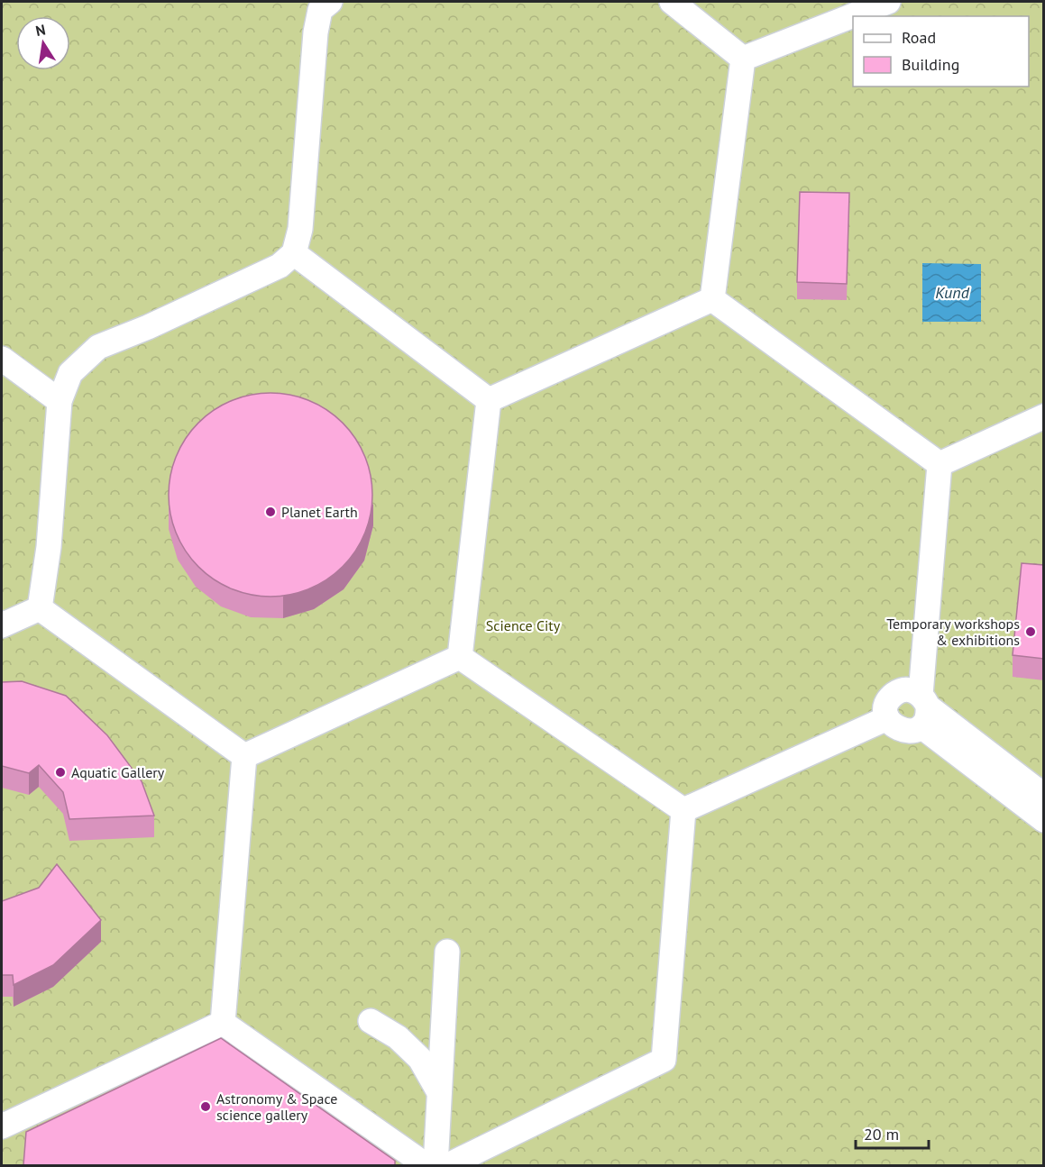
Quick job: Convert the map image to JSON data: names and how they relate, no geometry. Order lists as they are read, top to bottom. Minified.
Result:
{"water":["Kund"],"parks":["Science City"],"places":["Planet Earth","Temporary workshops & exhibitions","Aquatic Gallery","Astronomy & Space science gallery"],"legend":["Road","Building"],"scale_bar":"20 m","north":"top"}
